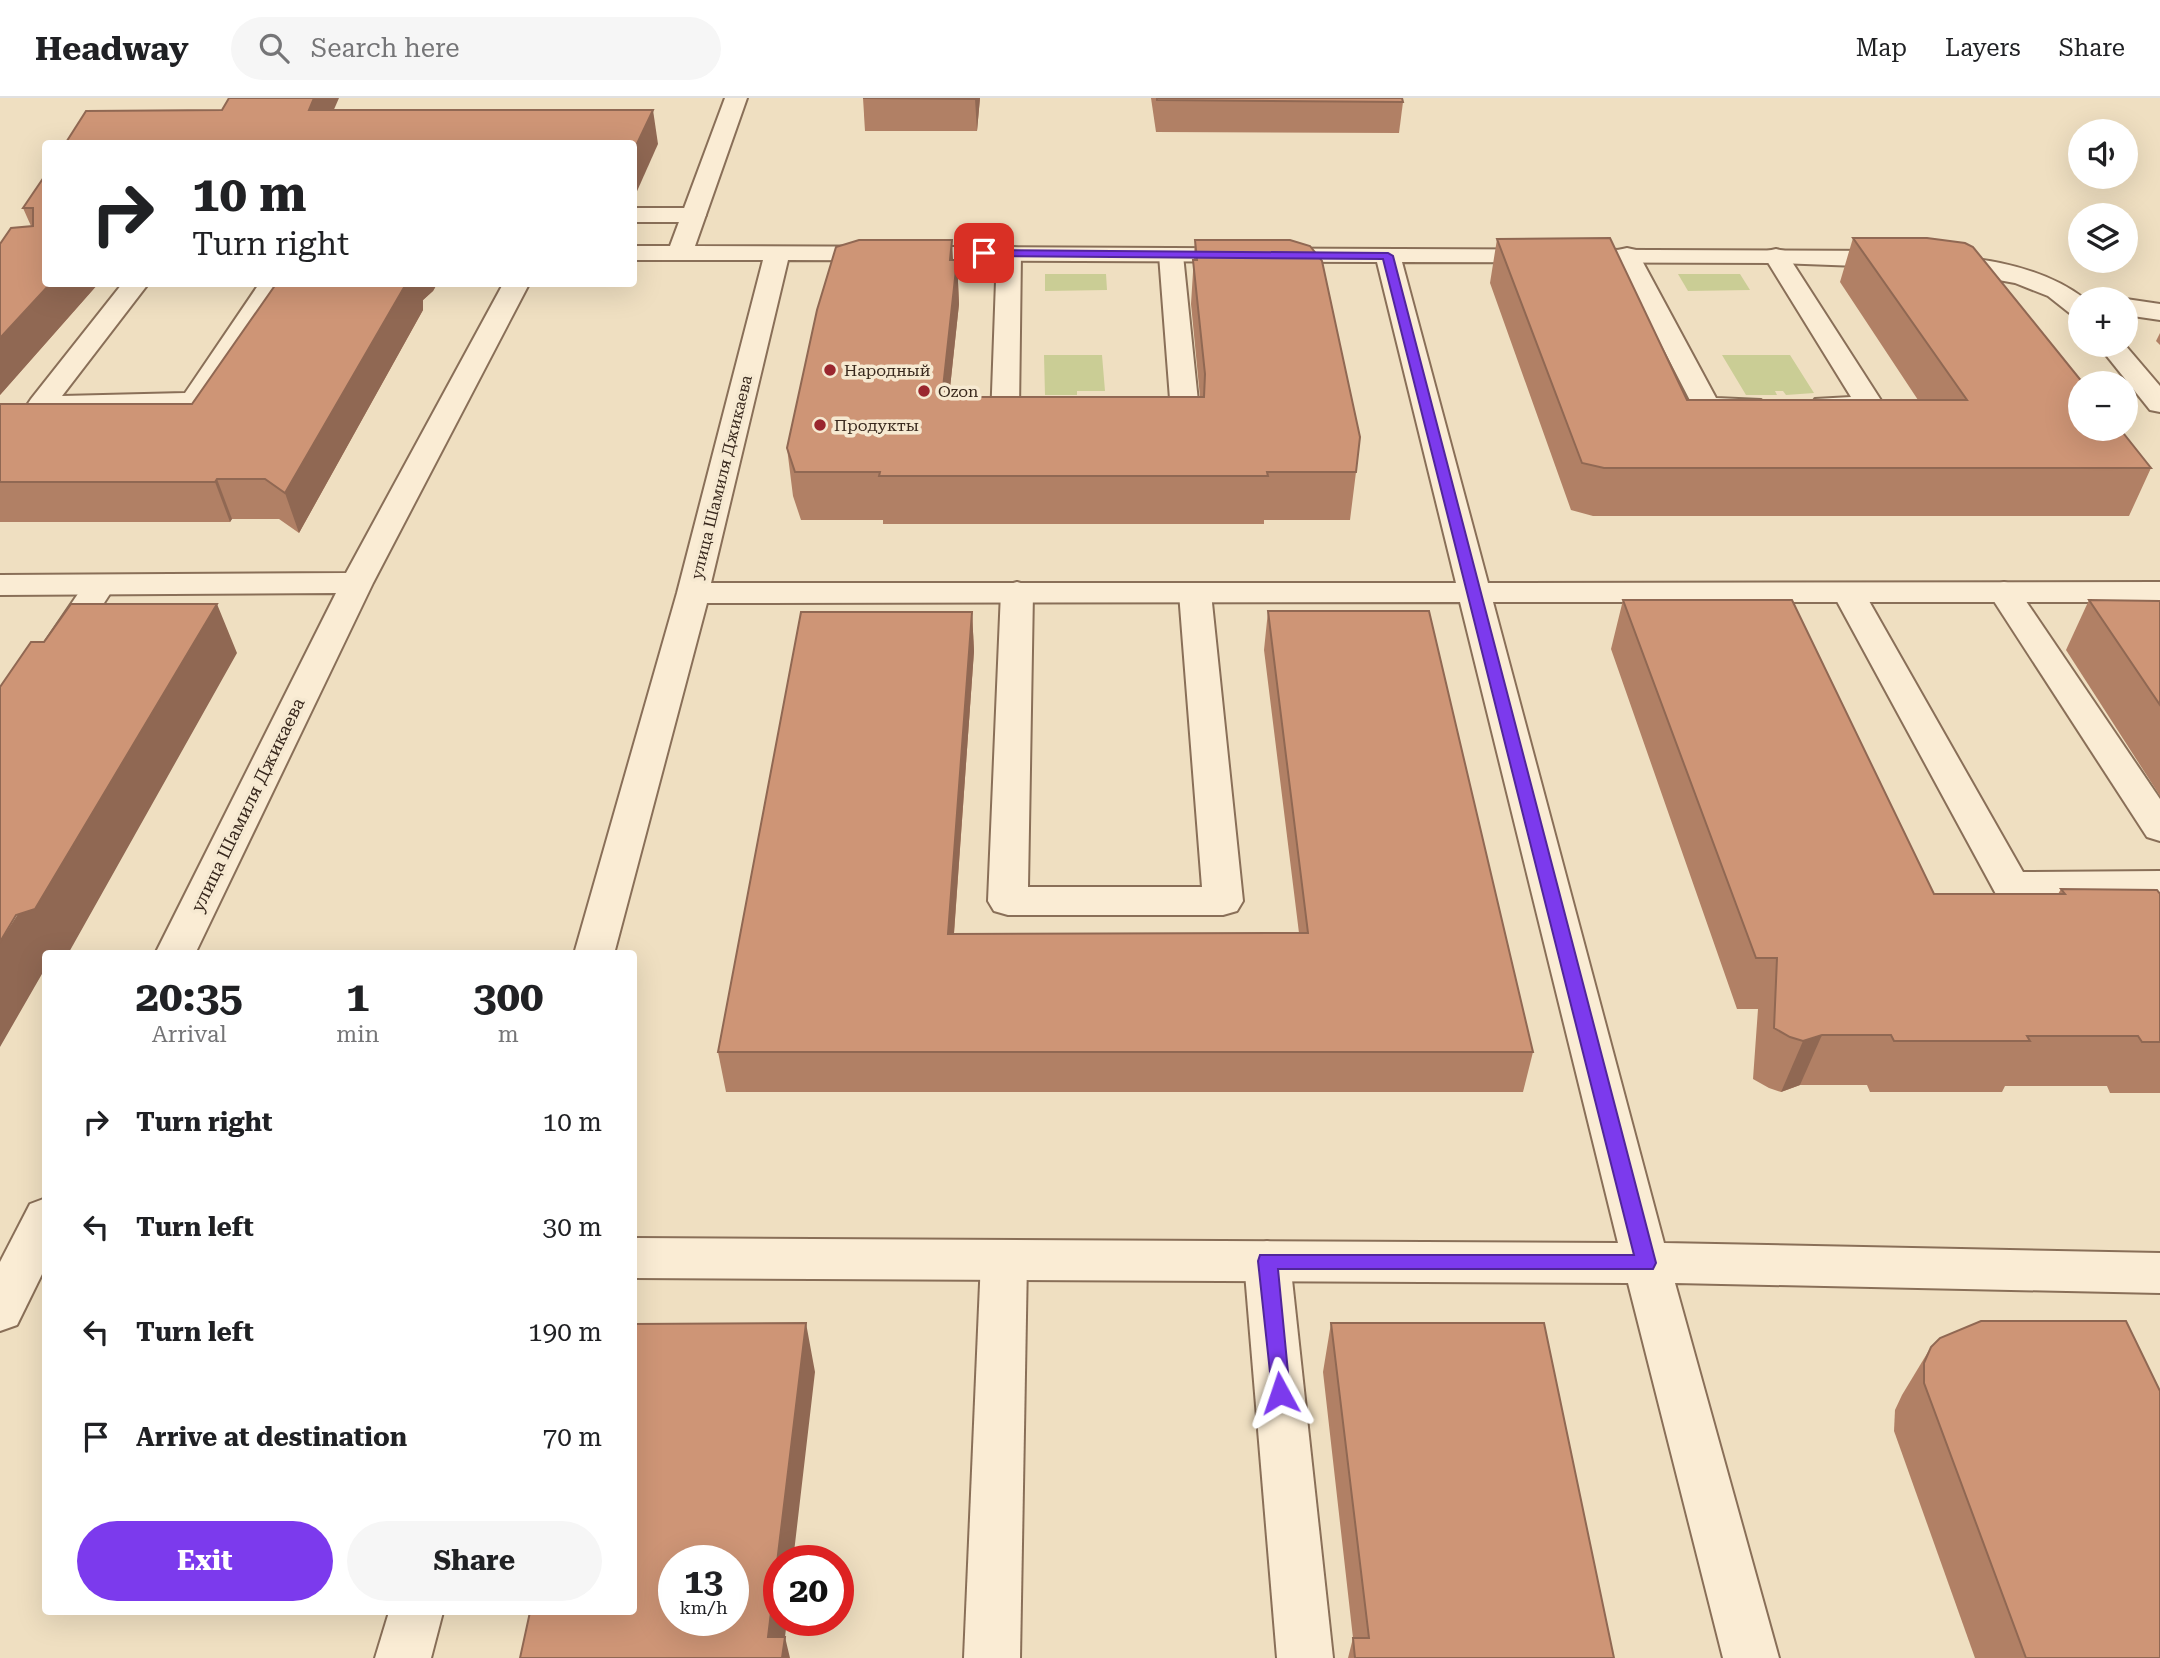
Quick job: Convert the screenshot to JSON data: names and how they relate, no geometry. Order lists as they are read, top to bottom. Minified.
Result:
{"streets":{"street":["улица Шамиля Джикаева"]},"places":["Народный","Ozon","Продукты"],"page":{"header":"Headway","search":"Search here","nav":["Map","Layers","Share"],"map_buttons":["+","−"],"turn":["10 m","Turn right"],"eta":["20:35","Arrival","1","min","300","m"],"list":[{"name":"Turn right","value":"10 m"},{"name":"Turn left","value":"30 m"},{"name":"Turn left","value":"190 m"},{"name":"Arrive at destination","value":"70 m"}],"buttons":["Exit","Share"],"speed":"13 km/h","limit":"20"}}
